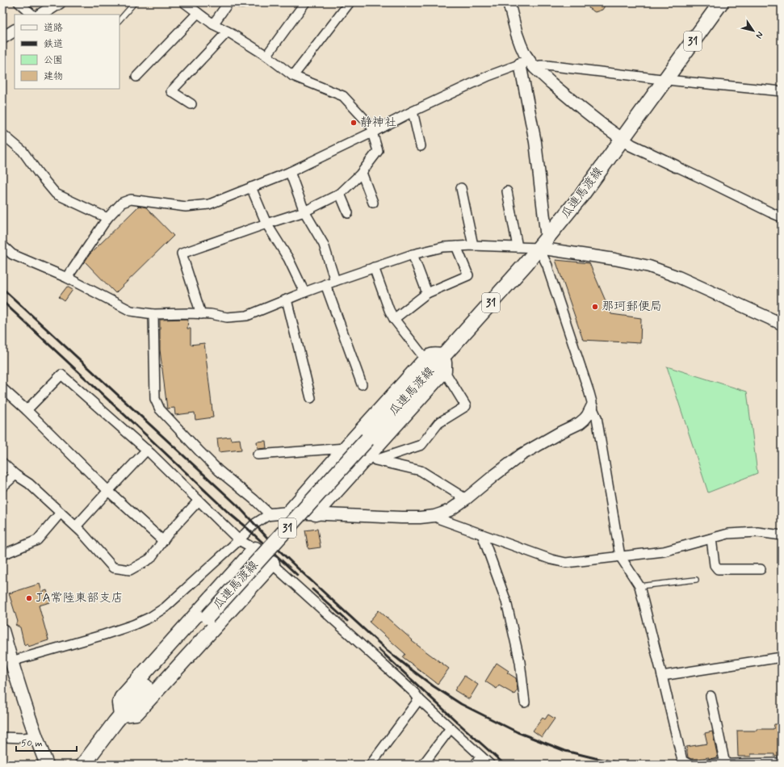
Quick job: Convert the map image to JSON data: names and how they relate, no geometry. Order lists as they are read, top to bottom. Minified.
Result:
{"streets":{"main road":["31","瓜連馬渡線"]},"places":["静神社","那珂郵便局","JA常陸東部支店"],"legend":["道路","鉄道","公園","建物"],"scale_bar":"50 m","north":"bottom right"}
